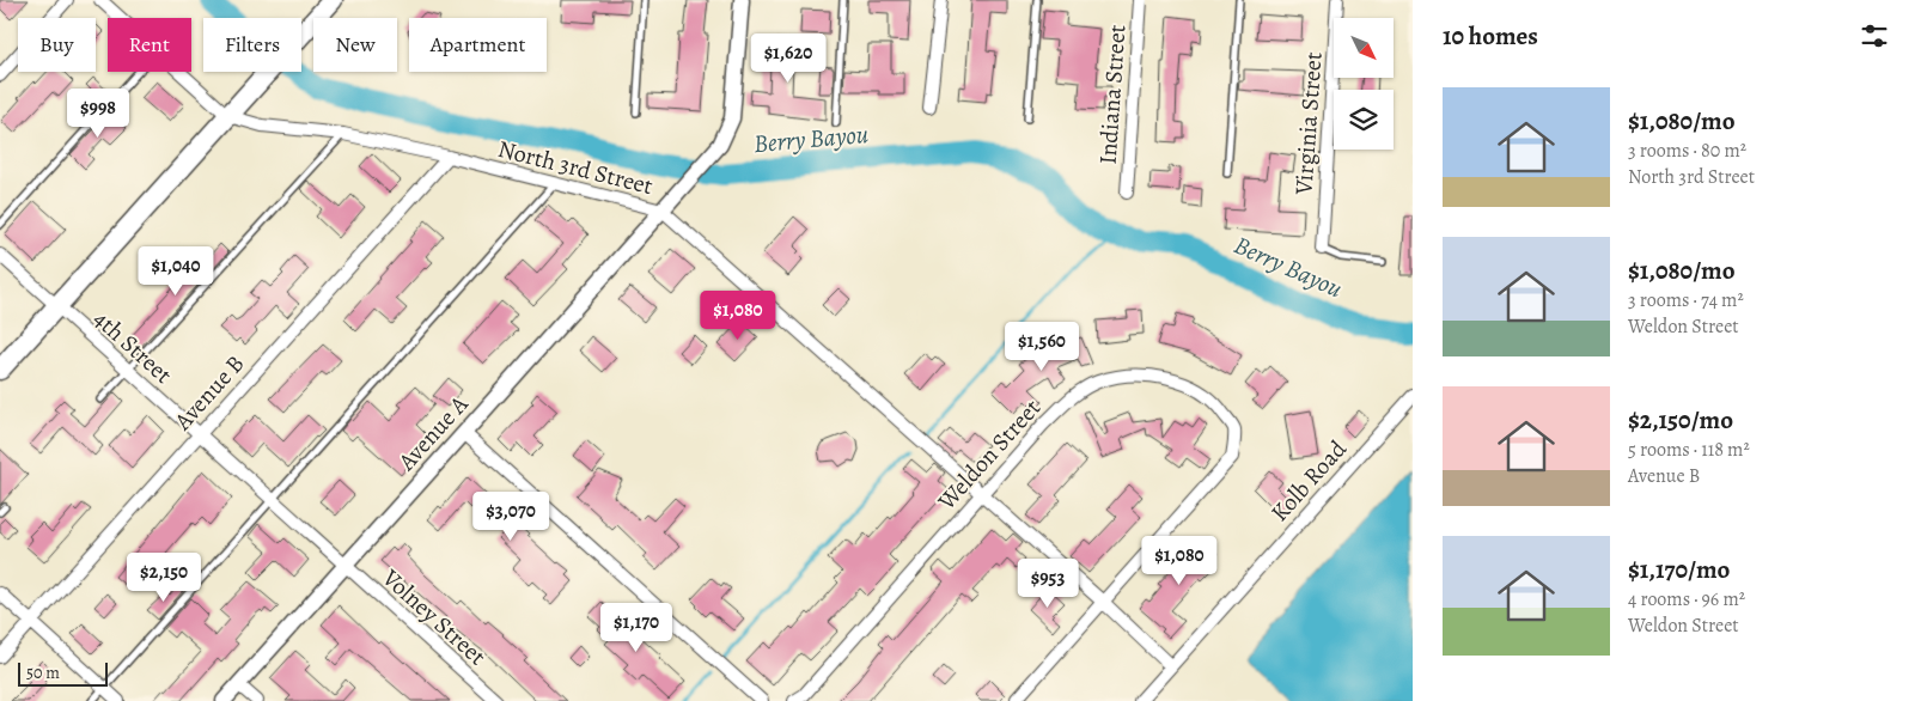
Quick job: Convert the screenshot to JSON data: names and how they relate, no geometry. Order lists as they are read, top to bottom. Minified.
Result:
{"streets":{"street":["Indiana Street","Virginia Street","North 3rd Street","4th Street","Avenue B","Avenue A","Weldon Street","Kolb Road","Volney Street"]},"crossings":[["North 3rd Street","Avenue B"],["North 3rd Street","Avenue A"],["North 3rd Street","Weldon Street"],["North 3rd Street","Kolb Road"],["4th Street","Avenue B"],["4th Street","Avenue A"],["4th Street","Volney Street"],["Avenue A","Volney Street"]],"water":["Berry Bayou"],"scale_bar":"50 m","north":"bottom right","page":{"heading":"10 homes","chip":["Buy","Rent","Filters","New","Apartment"],"price":["$1,620","$998","$1,040","$1,080","$1,560","$3,070","$1,080","$2,150","$953","$1,170"],"list":[{"name":"$1,080/mo","note":"3 rooms · 80 m² · North 3rd Street"},{"name":"$1,080/mo","note":"3 rooms · 74 m² · Weldon Street"},{"name":"$2,150/mo","note":"5 rooms · 118 m² · Avenue B"},{"name":"$1,170/mo","note":"4 rooms · 96 m² · Weldon Street"}],"scale":"50 m"}}
